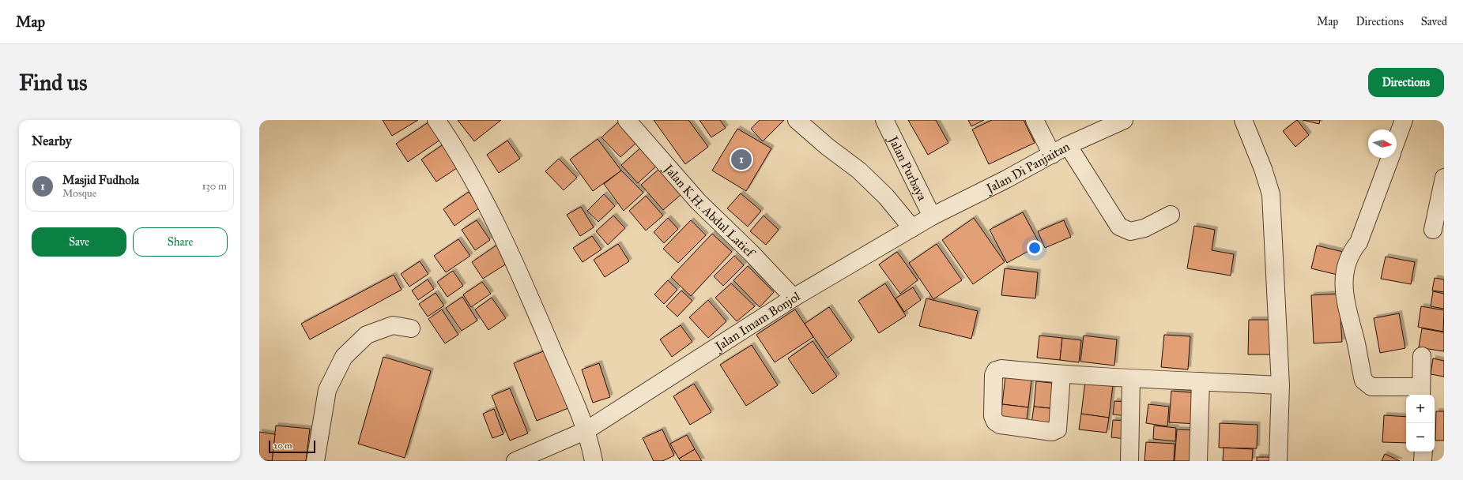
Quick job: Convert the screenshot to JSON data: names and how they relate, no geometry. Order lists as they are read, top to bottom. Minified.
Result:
{"streets":{"street":["Jalan Di Panjaitan","Jalan Purbaya","Jalan K.H. Abdul Latief","Jalan Imam Bonjol"]},"crossings":[["Jalan Di Panjaitan","Jalan Purbaya"],["Jalan Di Panjaitan","Jalan Imam Bonjol"],["Jalan Purbaya","Jalan Imam Bonjol"],["Jalan K.H. Abdul Latief","Jalan Imam Bonjol"]],"scale_bar":"20 m","north":"right","page":{"header":"Map","nav":["Map","Directions","Saved"],"buttons":["Directions",["Save","Share"]],"title":"Find us","heading":"Nearby","pins":"1","list":[{"mark":"1","name":"Masjid Fudhola","note":"Mosque","value":"130 m"}],"map_buttons":["+","−"],"scale":"20 m"}}
